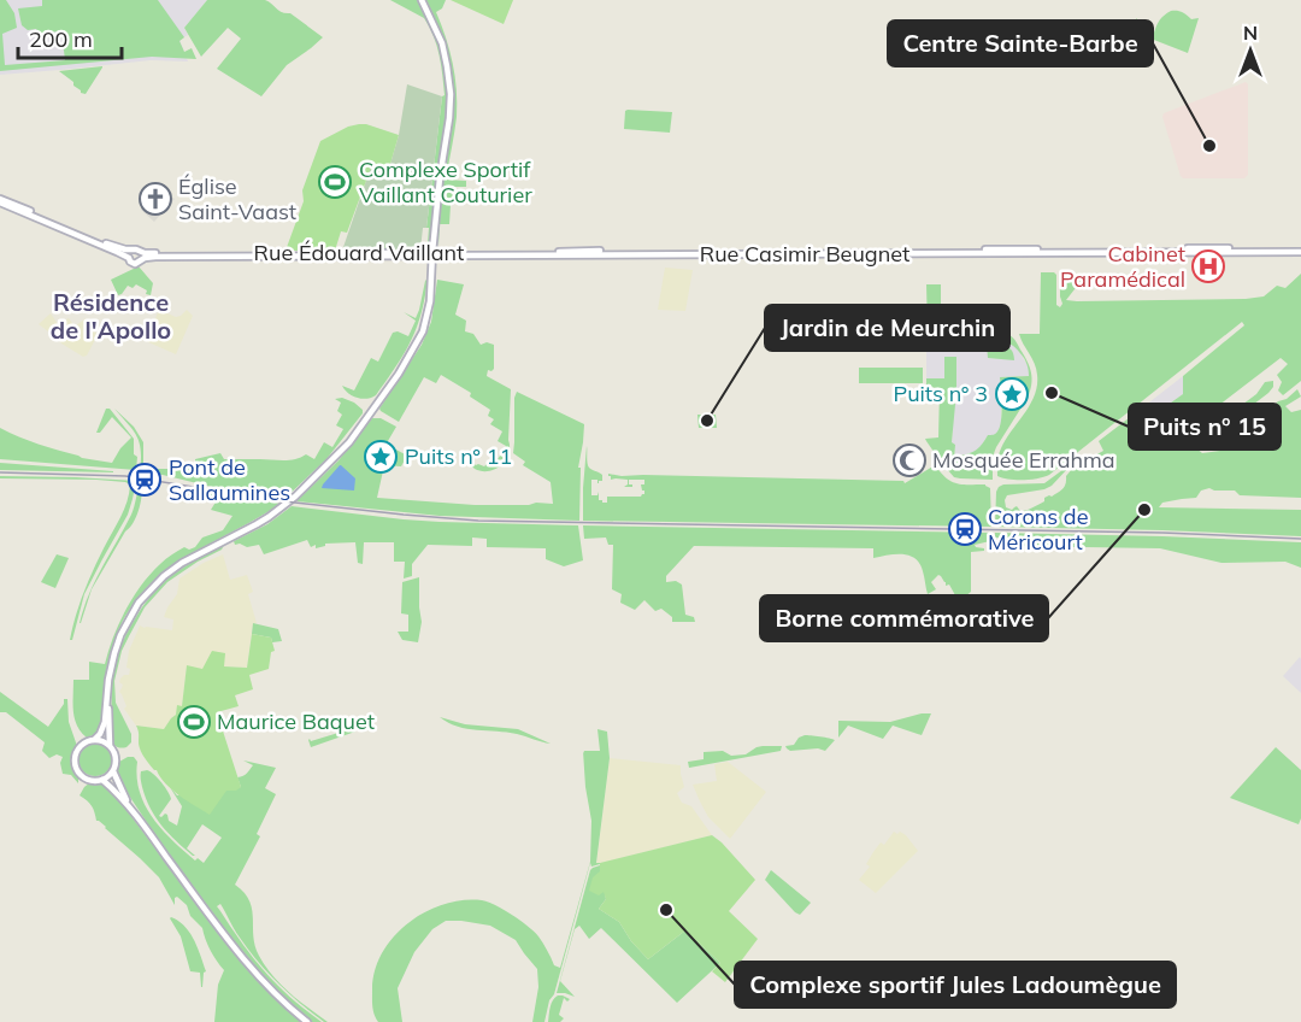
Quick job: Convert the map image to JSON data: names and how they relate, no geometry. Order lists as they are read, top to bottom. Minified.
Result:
{"streets":{"main road":["Rue Édouard Vaillant","Rue Casimir Beugnet"]},"crossings":[["Rue Édouard Vaillant","Rue Casimir Beugnet"]],"districts":["Résidence de l'Apollo"],"places":{"other":["Centre Sainte-Barbe","Puits n° 15","Jardin de Meurchin","Borne commémorative","Complexe sportif Jules Ladoumègue"],"sports":["Complexe Sportif Vaillant Couturier","Maurice Baquet"],"church":["Église Saint-Vaast"],"hospital":["Cabinet Paramédical"],"place":["Puits n° 3","Puits n° 11"],"mosque":["Mosquée Errahma"],"station":["Pont de Sallaumines","Corons de Méricourt"]},"scale_bar":"200 m","north":"top"}
